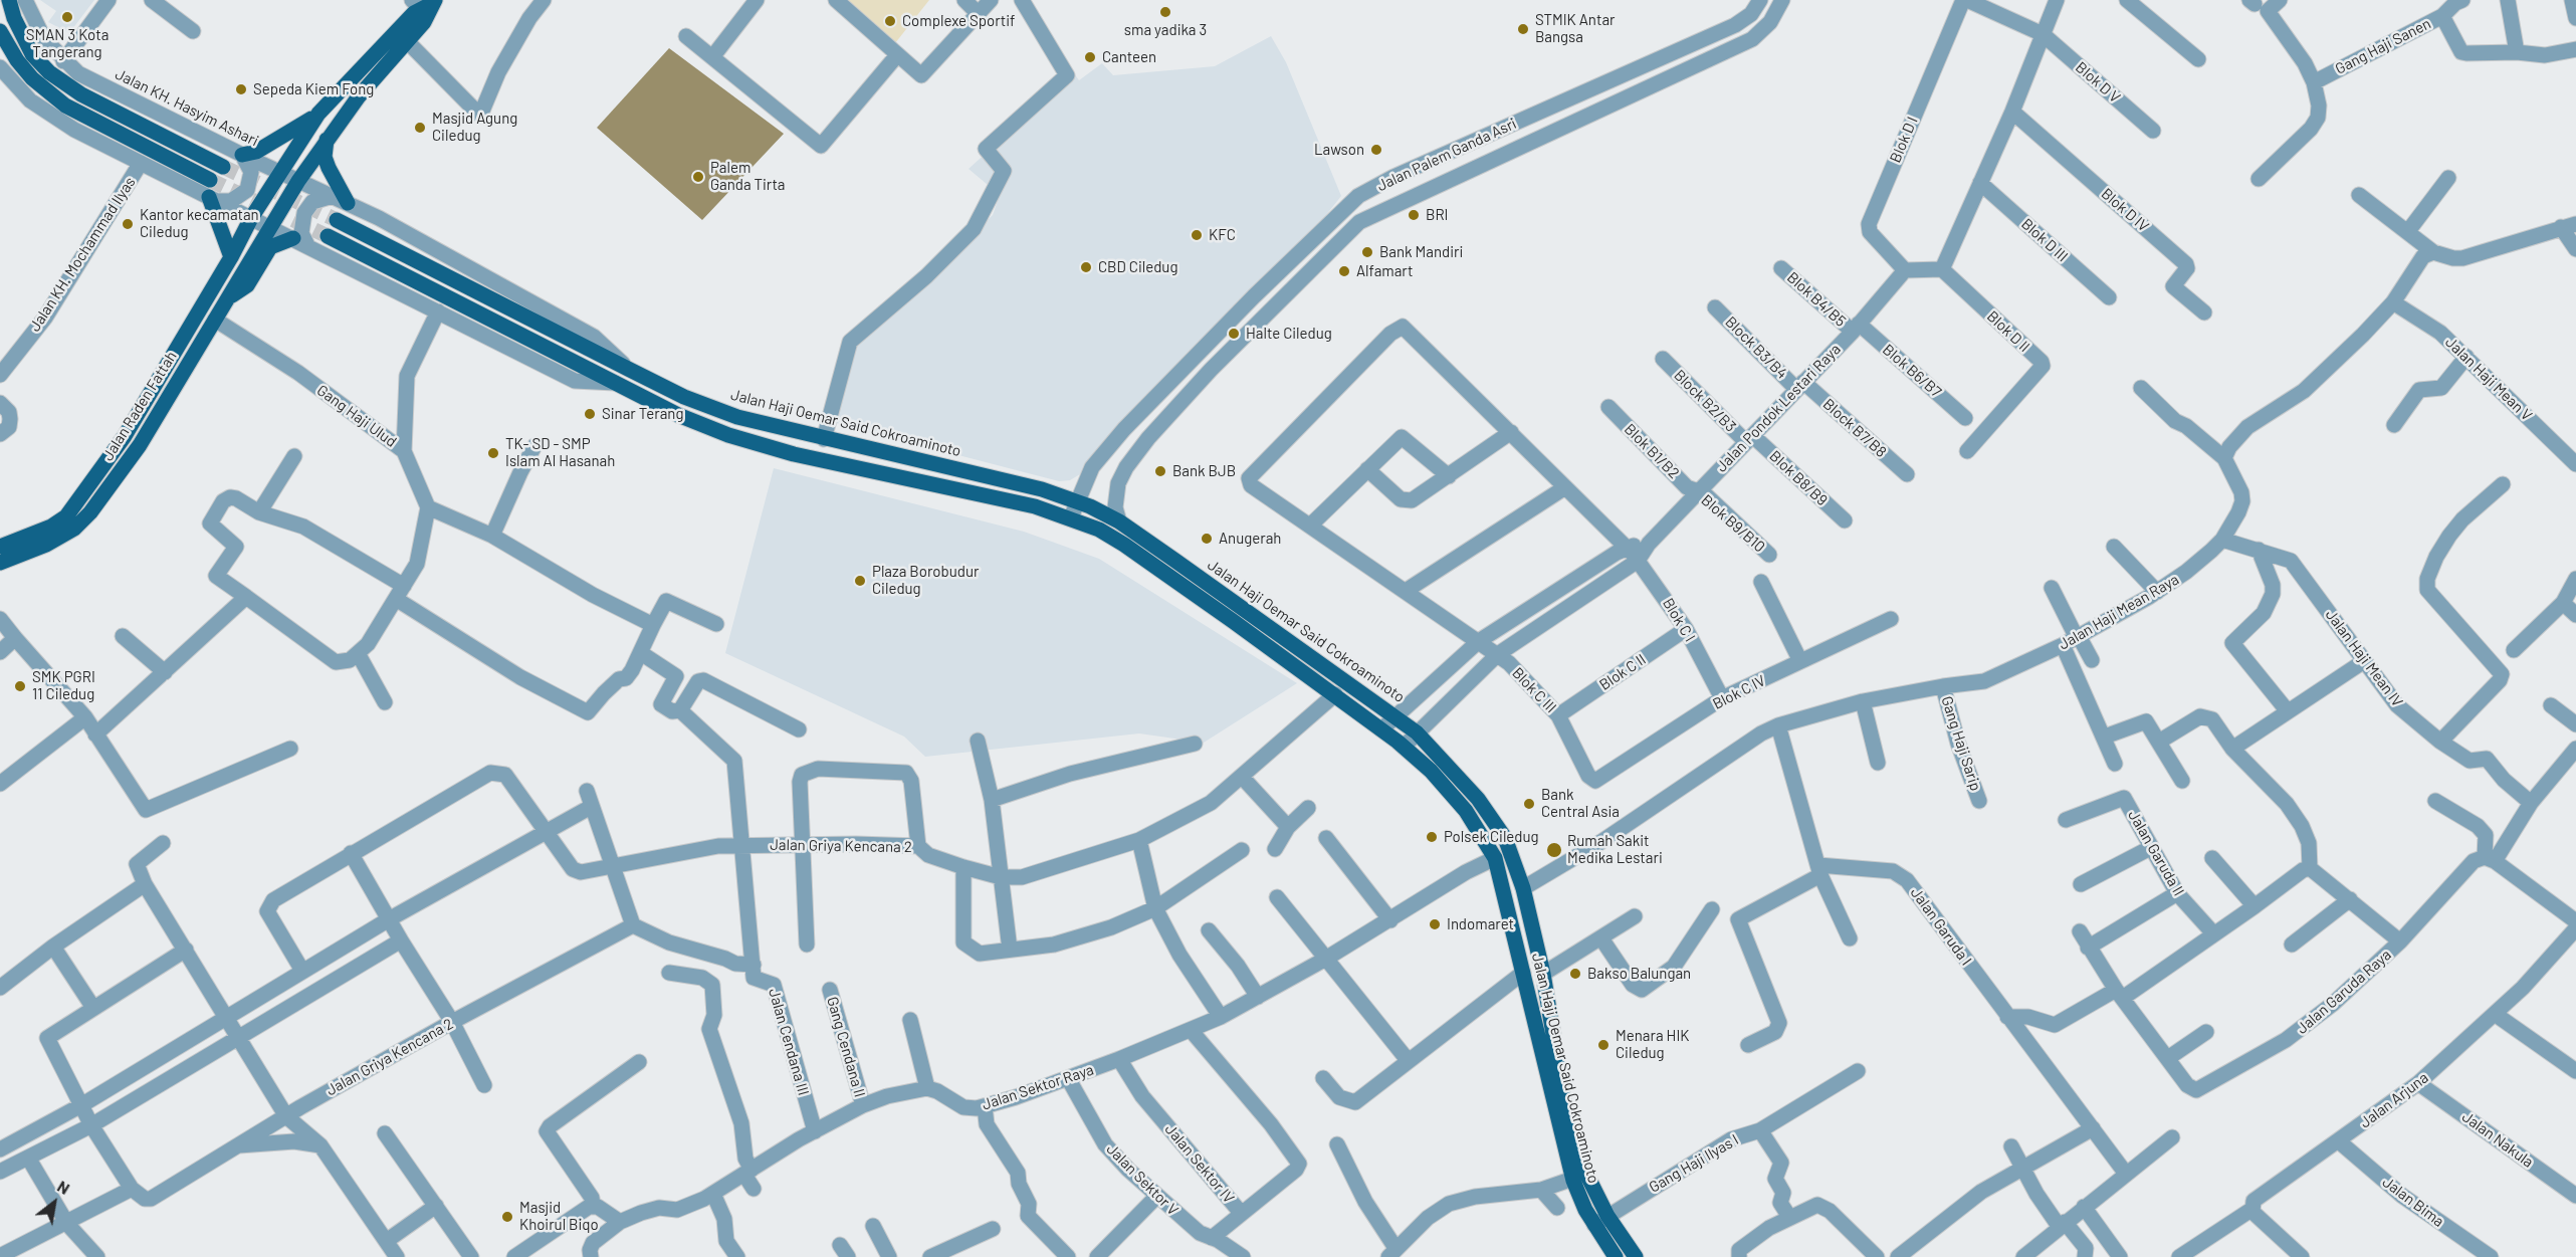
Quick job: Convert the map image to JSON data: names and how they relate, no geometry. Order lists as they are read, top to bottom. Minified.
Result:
{"streets":{"main road":["Jalan Raden Fattah","Jalan Haji Oemar Said Cokroaminoto"],"street":["Gang Haji Sanen","Blok D V","Jalan KH. Hasyim Ashari","Blok D I","Jalan Palem Ganda Asri","Blok D IV","Blok D III","Jalan KH. Mochammad Ilyas","Blok B4/B5","Blok D II","Block B3/B4","Blok B6/B7","Jalan Haji Mean V","Block B2/B3","Jalan Pondok Lestari Raya","Gang Haji Ulud","Block B7/B8","Blok B1/B2","Blok B8/B9","Blok B9/B10","Jalan Haji Mean Raya","Blok C I","Jalan Haji Mean IV","Blok C II","Blok C III","Blok C IV","Gang Haji Sarip","Jalan Griya Kencana 2","Jalan Garuda II","Jalan Garuda I","Jalan Garuda Raya","Jalan Cendana III","Gang Cendana II","Jalan Sektor Raya","Jalan Arjuna","Jalan Nakula","Jalan Sektor IV","Gang Haji Ilyas I","Jalan Sektor V","Jalan Bima"]},"crossings":[["Blok D V","Blok D I"],["Jalan KH. Hasyim Ashari","Jalan Raden Fattah"],["Jalan KH. Hasyim Ashari","Jalan Haji Oemar Said Cokroaminoto"],["Blok D I","Jalan Pondok Lestari Raya"],["Jalan Palem Ganda Asri","Jalan Haji Oemar Said Cokroaminoto"],["Blok B4/B5","Blok B6/B7"],["Blok B4/B5","Jalan Pondok Lestari Raya"],["Block B3/B4","Jalan Pondok Lestari Raya"],["Block B3/B4","Block B7/B8"],["Blok B6/B7","Jalan Pondok Lestari Raya"],["Block B2/B3","Jalan Pondok Lestari Raya"],["Block B2/B3","Blok B8/B9"],["Jalan Raden Fattah","Gang Haji Ulud"],["Jalan Raden Fattah","Jalan Haji Oemar Said Cokroaminoto"],["Jalan Pondok Lestari Raya","Jalan Haji Oemar Said Cokroaminoto"],["Jalan Pondok Lestari Raya","Block B7/B8"],["Jalan Pondok Lestari Raya","Blok B1/B2"],["Jalan Pondok Lestari Raya","Blok B8/B9"],["Jalan Pondok Lestari Raya","Blok B9/B10"],["Jalan Pondok Lestari Raya","Blok C I"],["Jalan Pondok Lestari Raya","Blok C III"],["Jalan Haji Oemar Said Cokroaminoto","Jalan Haji Mean Raya"],["Jalan Haji Oemar Said Cokroaminoto","Jalan Griya Kencana 2"],["Jalan Haji Oemar Said Cokroaminoto","Jalan Sektor Raya"],["Jalan Haji Oemar Said Cokroaminoto","Gang Haji Ilyas I"],["Blok B1/B2","Blok B9/B10"],["Jalan Haji Mean Raya","Jalan Haji Mean IV"],["Jalan Haji Mean Raya","Gang Haji Sarip"],["Blok C I","Blok C II"],["Blok C I","Blok C III"],["Blok C I","Blok C IV"],["Blok C II","Blok C III"],["Blok C III","Blok C IV"],["Jalan Sektor Raya","Jalan Sektor IV"],["Jalan Sektor Raya","Jalan Sektor V"],["Jalan Arjuna","Jalan Nakula"],["Jalan Arjuna","Jalan Bima"]],"places":["sma yadika 3","SMAN 3 Kota Tangerang","Complexe Sportif","STMIK Antar Bangsa","Canteen","Sepeda Kiem Fong","Masjid Agung Ciledug","Lawson","Palem Ganda Tirta","BRI","Kantor kecamatan Ciledug","KFC","Bank Mandiri","CBD Ciledug","Alfamart","Halte Ciledug","Sinar Terang","TK- SD - SMP Islam Al Hasanah","Bank BJB","Anugerah","Plaza Borobudur Ciledug","SMK PGRI 11 Ciledug","Bank Central Asia","Polsek Ciledug","Rumah Sakit Medika Lestari","Indomaret","Bakso Balungan","Menara HIK Ciledug","Masjid Khoirul Biqo"],"north":"top right"}
